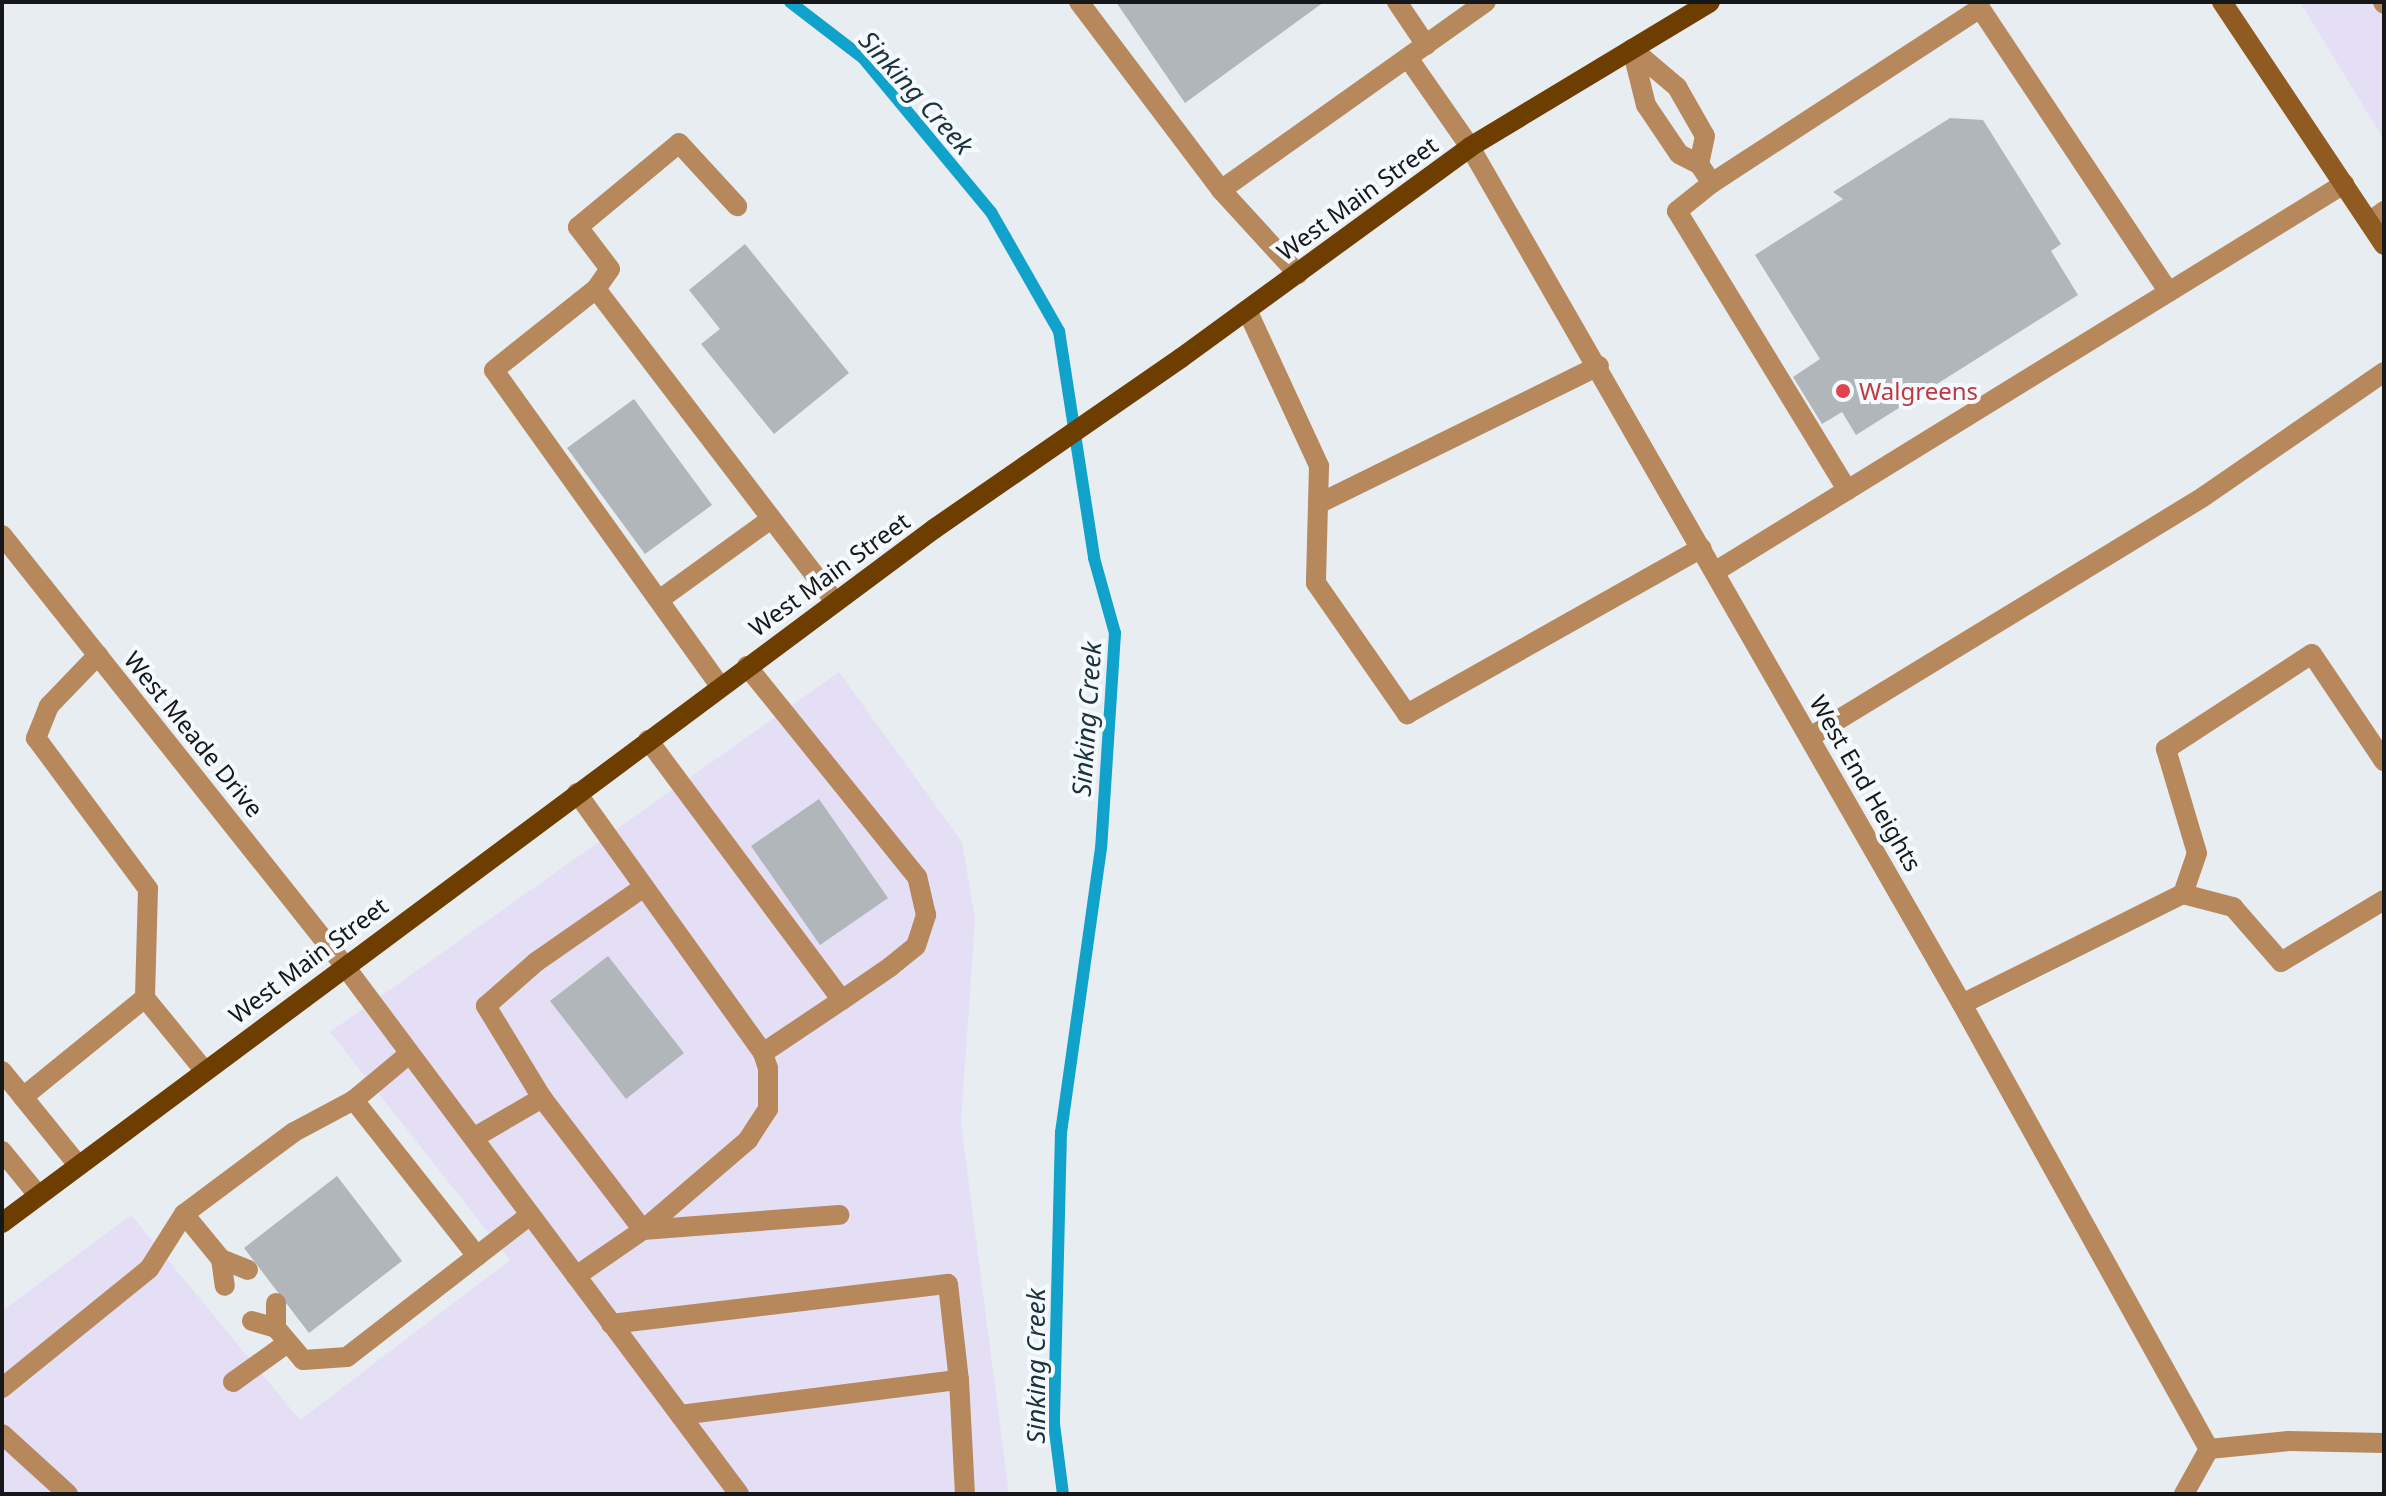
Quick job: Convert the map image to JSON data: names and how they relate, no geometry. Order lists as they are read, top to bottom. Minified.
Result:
{"streets":{"main road":["West Main Street"],"street":["West Meade Drive","West End Heights"]},"crossings":[["West Main Street","West Meade Drive"],["West Main Street","West End Heights"]],"water":["Sinking Creek"],"places":["Walgreens"]}
